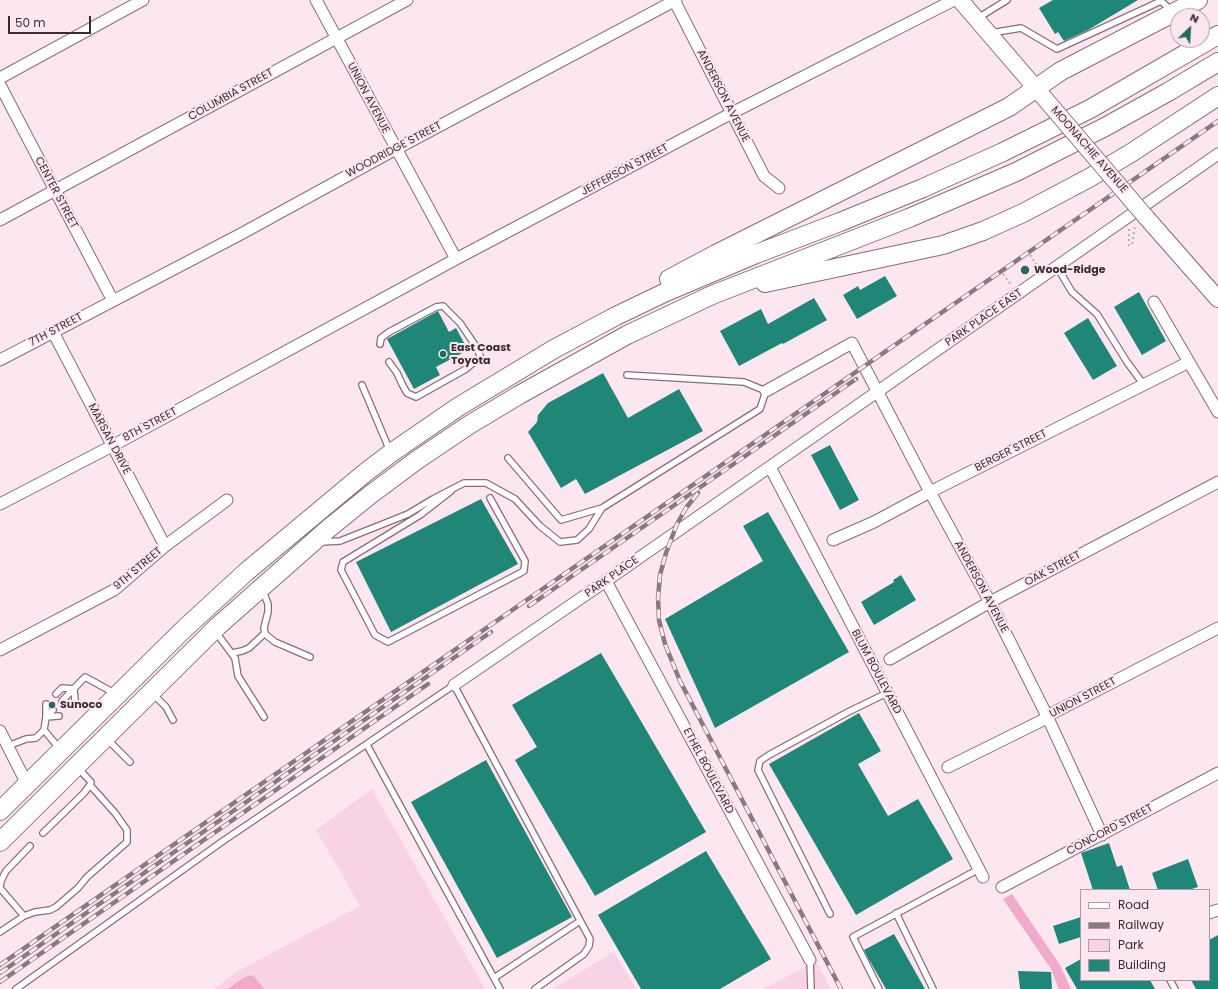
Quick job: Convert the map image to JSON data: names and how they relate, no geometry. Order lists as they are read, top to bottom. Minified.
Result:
{"streets":{"main road":["MOONACHIE AVENUE"],"street":["COLUMBIA STREET","ANDERSON AVENUE","UNION AVENUE","WOODRIDGE STREET","JEFFERSON STREET","CENTER STREET","PARK PLACE EAST","7TH STREET","8TH STREET","MARSAN DRIVE","BERGER STREET","9TH STREET","OAK STREET","PARK PLACE","BLUM BOULEVARD","UNION STREET","ETHEL BOULEVARD","CONCORD STREET"]},"crossings":[["COLUMBIA STREET","UNION AVENUE"],["COLUMBIA STREET","CENTER STREET"],["ANDERSON AVENUE","WOODRIDGE STREET"],["ANDERSON AVENUE","JEFFERSON STREET"],["ANDERSON AVENUE","PARK PLACE EAST"],["ANDERSON AVENUE","BERGER STREET"],["ANDERSON AVENUE","OAK STREET"],["ANDERSON AVENUE","UNION STREET"],["ANDERSON AVENUE","CONCORD STREET"],["UNION AVENUE","WOODRIDGE STREET"],["UNION AVENUE","JEFFERSON STREET"],["WOODRIDGE STREET","CENTER STREET"],["WOODRIDGE STREET","7TH STREET"],["JEFFERSON STREET","8TH STREET"],["CENTER STREET","7TH STREET"],["PARK PLACE EAST","PARK PLACE"],["PARK PLACE EAST","BLUM BOULEVARD"],["7TH STREET","MARSAN DRIVE"],["8TH STREET","MARSAN DRIVE"],["MARSAN DRIVE","9TH STREET"],["PARK PLACE","BLUM BOULEVARD"],["PARK PLACE","ETHEL BOULEVARD"]],"places":["Wood-Ridge","East Coast Toyota","Sunoco"],"legend":["Road","Railway","Park","Building"],"scale_bar":"50 m","north":"top right"}
